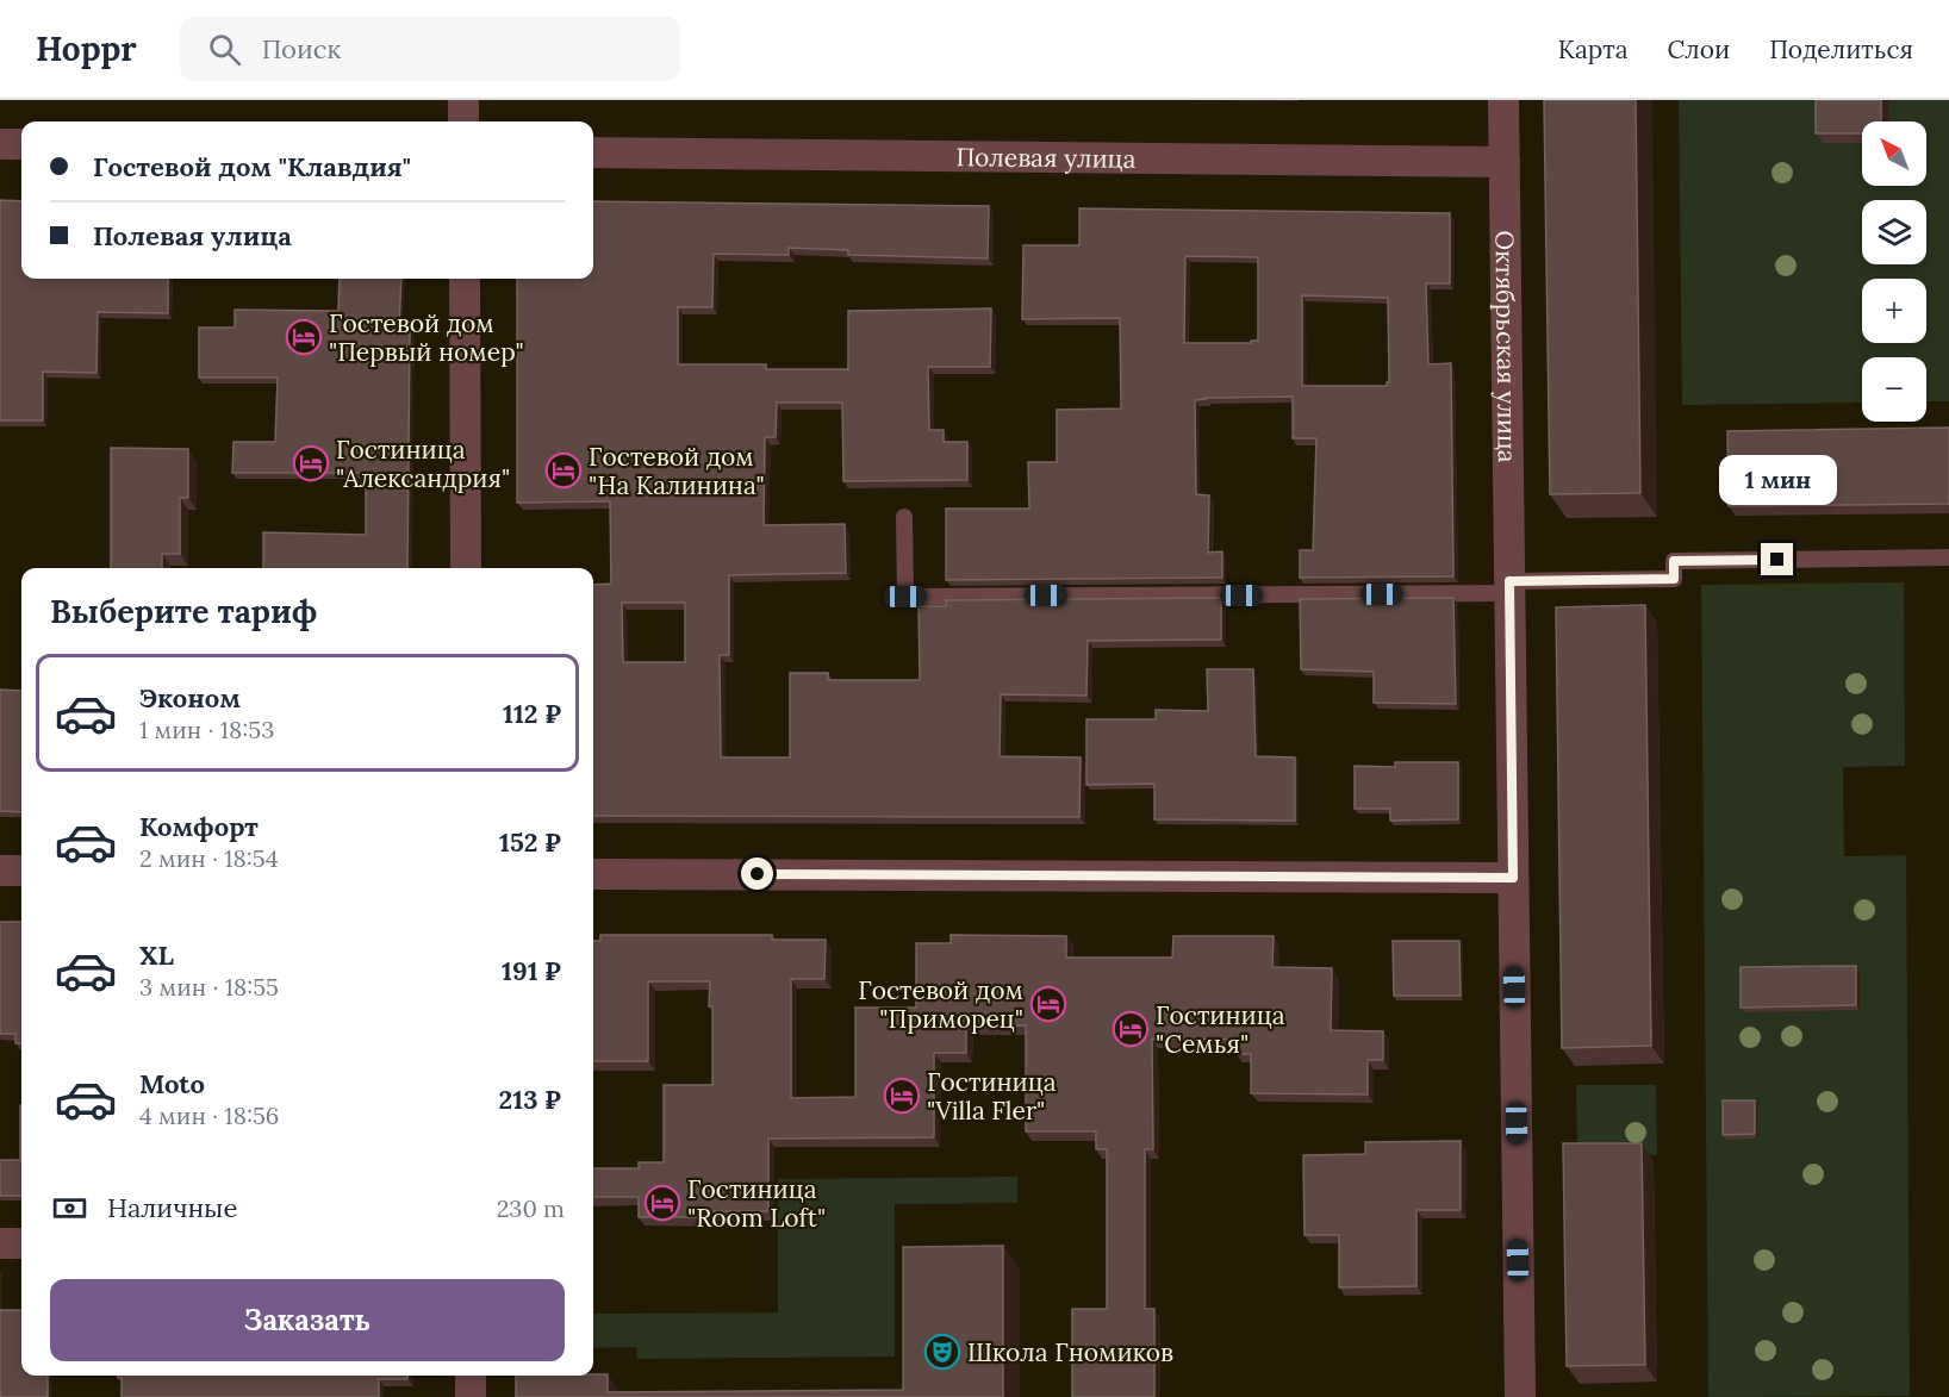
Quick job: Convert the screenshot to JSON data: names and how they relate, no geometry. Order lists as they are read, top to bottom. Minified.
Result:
{"streets":{"street":["Полевая улица","Октябрьская улица"]},"crossings":[["Полевая улица","Октябрьская улица"]],"places":{"hotel":["Гостевой дом \"Первый номер\"","Гостиница \"Александрия\"","Гостевой дом \"На Калинина\"","Гостевой дом \"Приморец\"","Гостиница \"Семья\"","Гостиница \"Villa Fler\"","Гостиница \"Room Loft\""],"theatre":["Школа Гномиков"]},"north":"top left","page":{"header":"Hoppr","search":"Поиск","nav":["Карта","Слои","Поделиться"],"map_buttons":["+","−"],"banner":["Гостевой дом \"Клавдия\"","Полевая улица"],"bubble":"1 мин","heading":"Выберите тариф","list":[{"name":"Эконом","note":"1 мин · 18:53","value":"112 ₽"},{"name":"Комфорт","note":"2 мин · 18:54","value":"152 ₽"},{"name":"XL","note":"3 мин · 18:55","value":"191 ₽"},{"name":"Moto","note":"4 мин · 18:56","value":"213 ₽"}],"pay":["Наличные","230 m"],"buttons":"Заказать"}}
